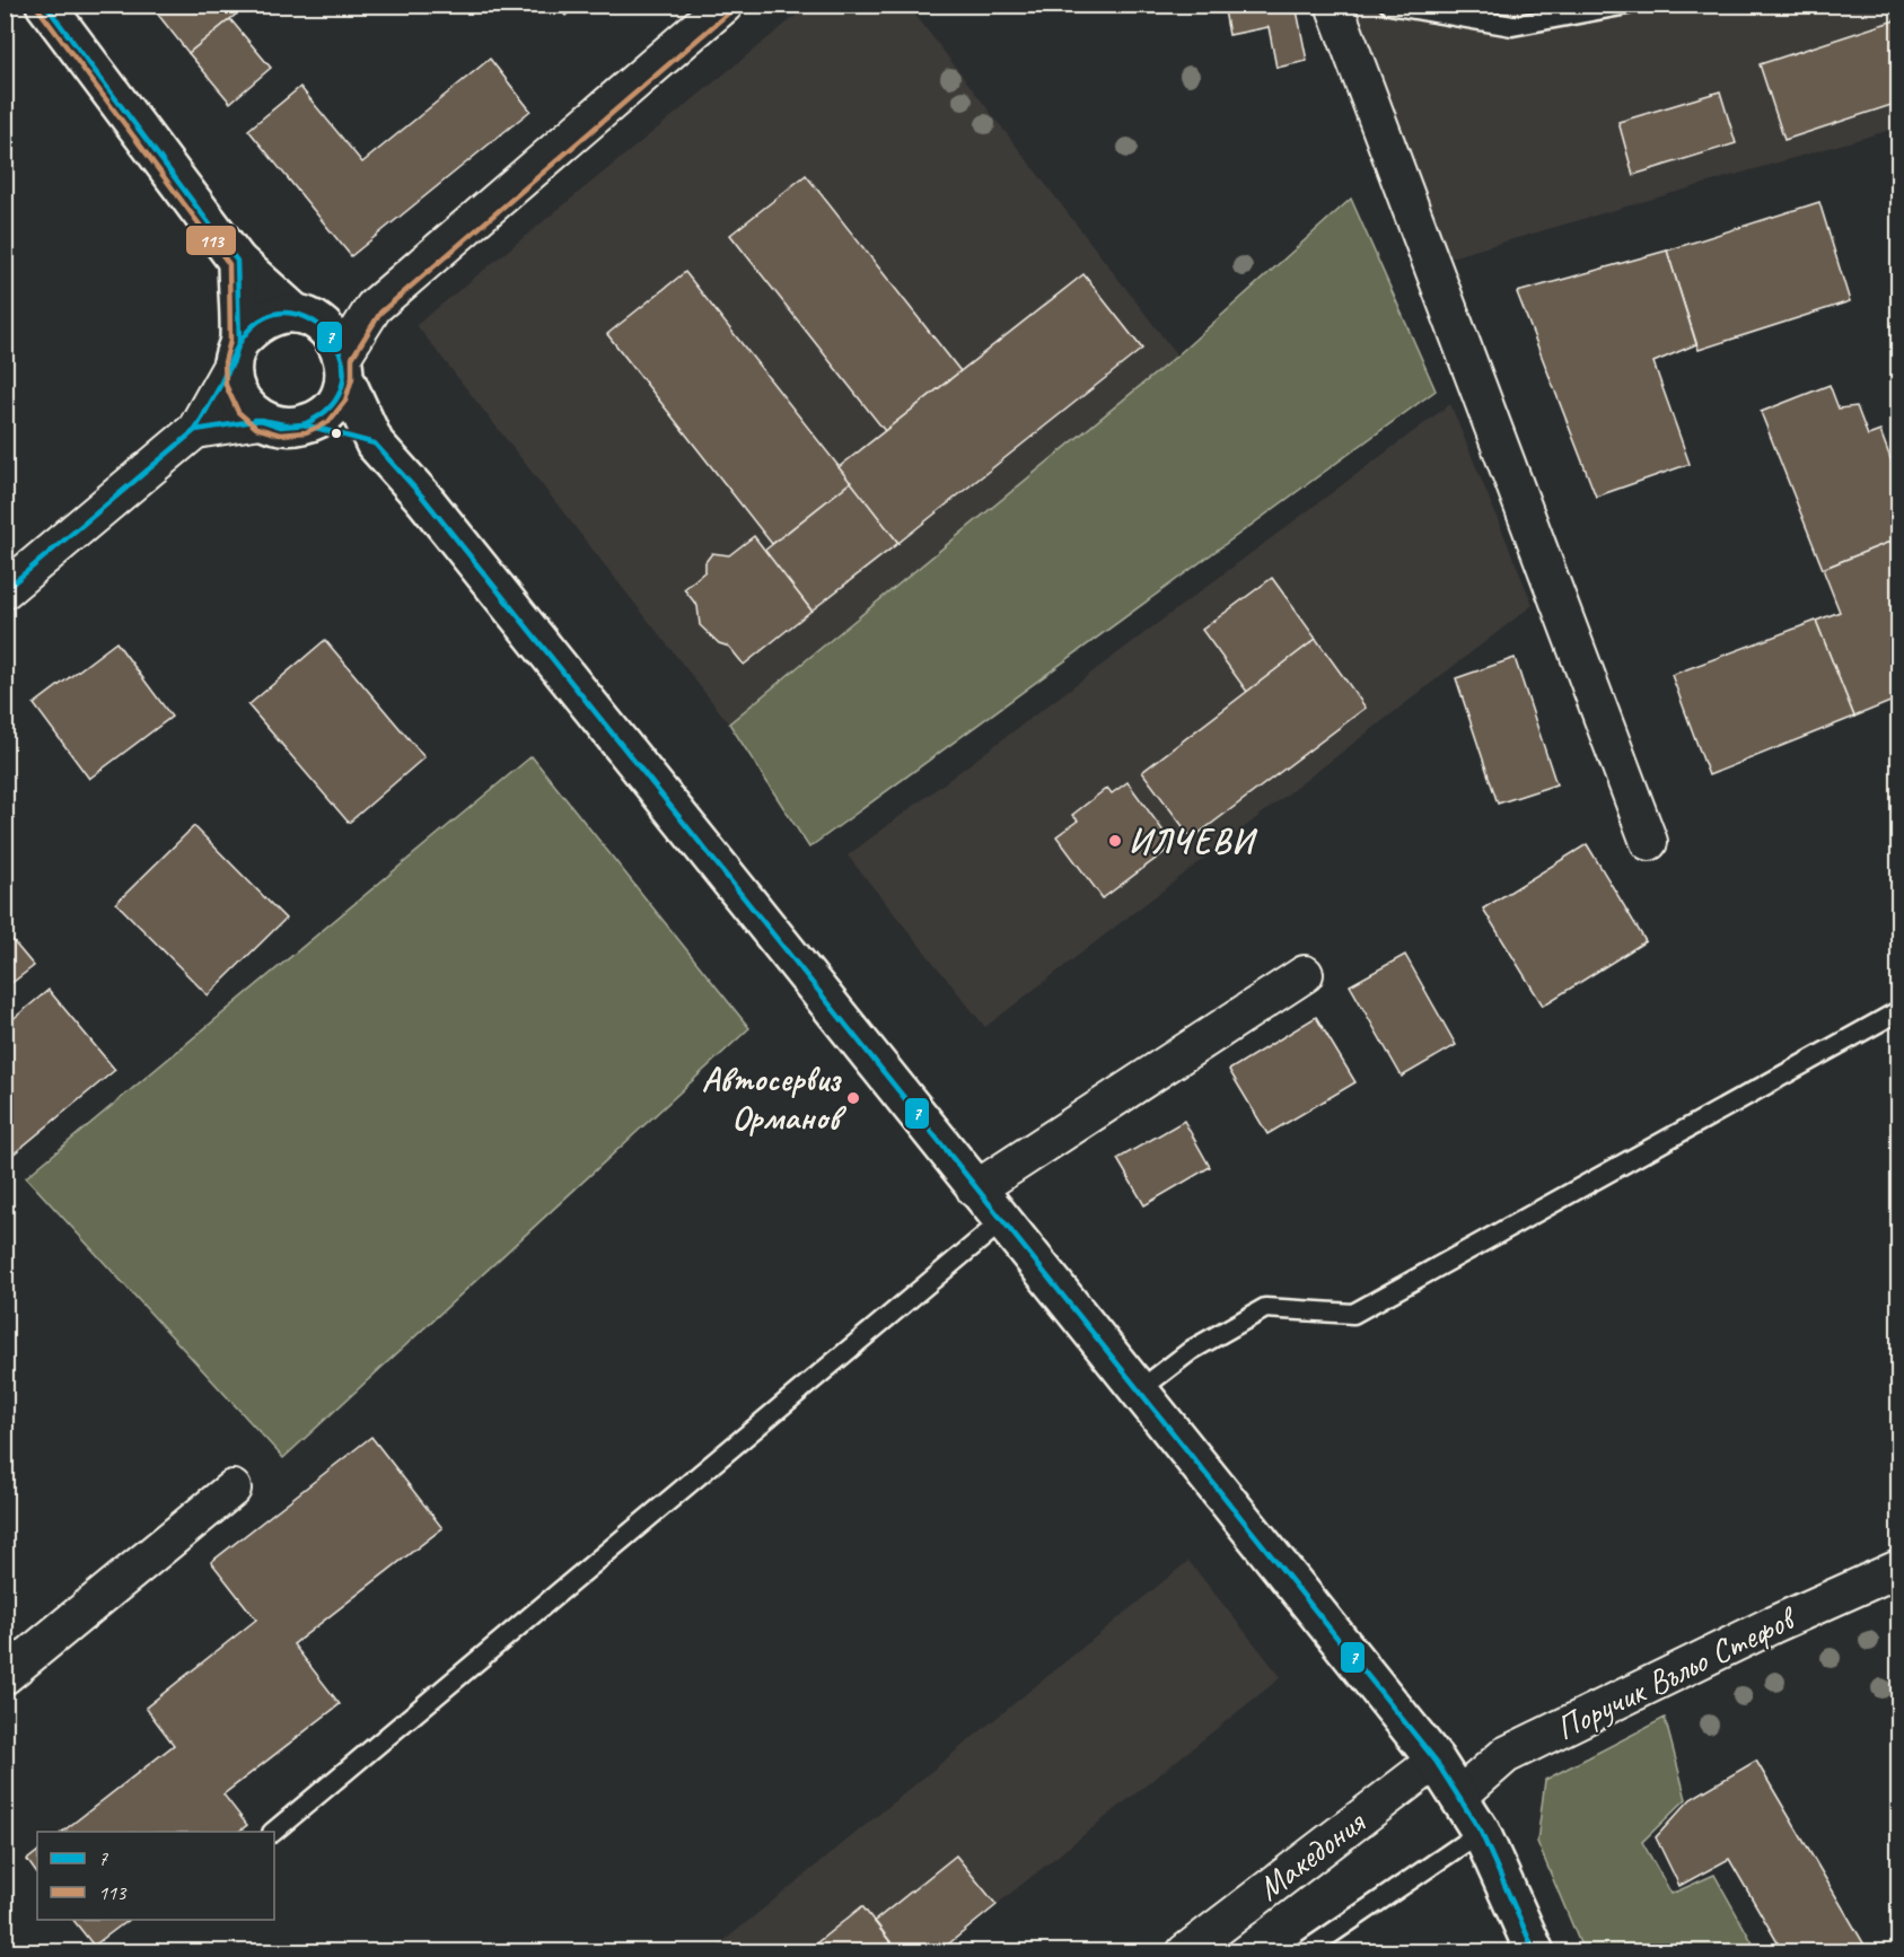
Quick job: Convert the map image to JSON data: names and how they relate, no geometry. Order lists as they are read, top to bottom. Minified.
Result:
{"streets":{"street":["Поручик Въльо Стефов","Македония"]},"places":["ИЛЧЕВИ","Автосервиз Орманов"],"lines":["transit line 7","transit line 113"],"legend":["7","113"]}
